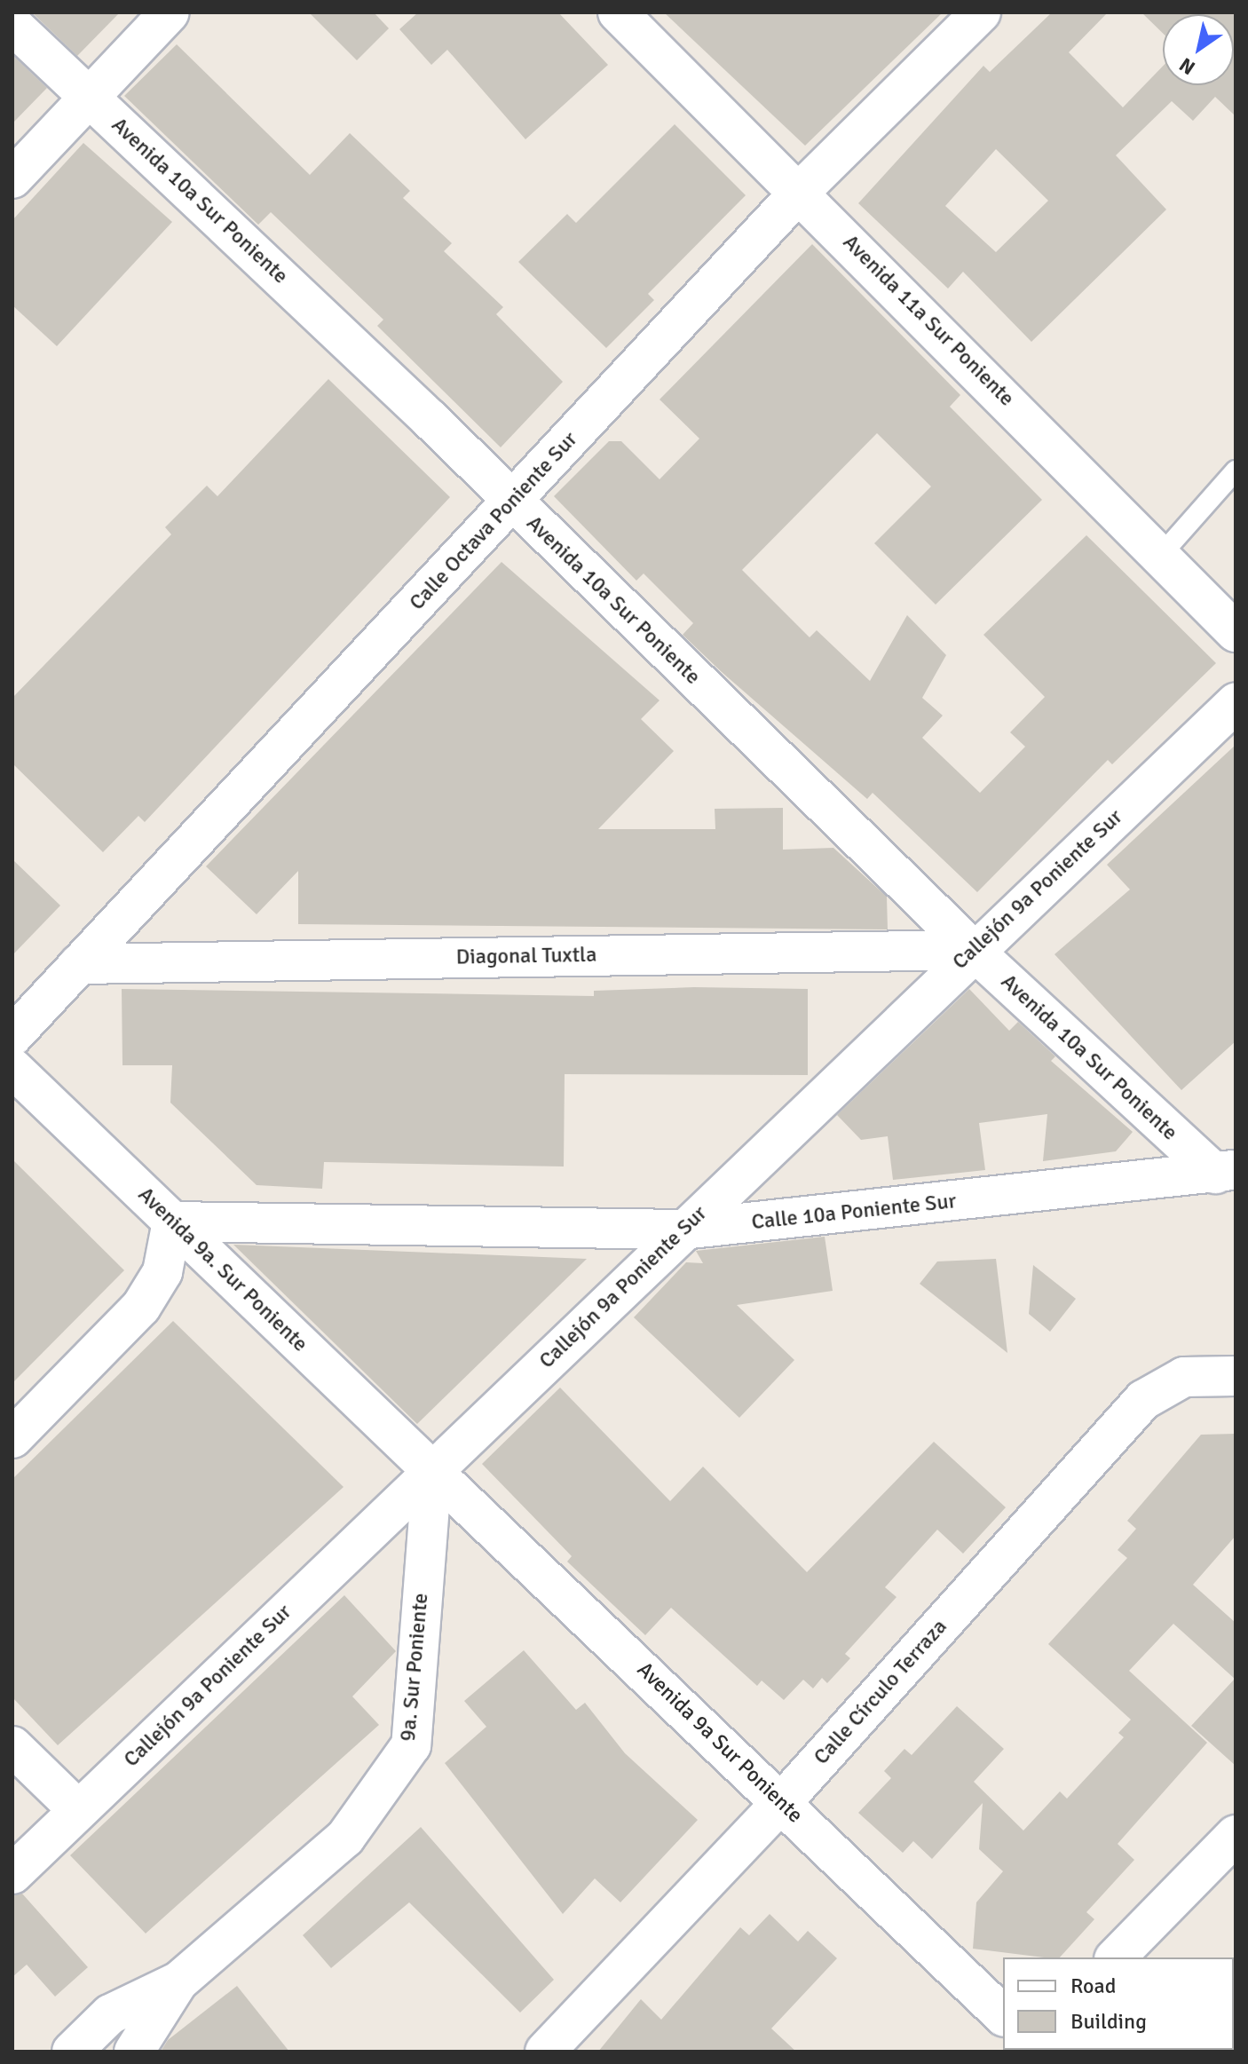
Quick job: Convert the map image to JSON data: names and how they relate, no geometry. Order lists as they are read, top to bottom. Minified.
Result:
{"streets":{"street":["Avenida 10a Sur Poniente","Avenida 11a Sur Poniente","Calle Octava Poniente Sur","Callejón 9a Poniente Sur","Diagonal Tuxtla","Calle 10a Poniente Sur","Avenida 9a. Sur Poniente","9a. Sur Poniente","Calle Círculo Terraza","Avenida 9a Sur Poniente"]},"crossings":[["Avenida 10a Sur Poniente","Calle Octava Poniente Sur"],["Avenida 10a Sur Poniente","Callejón 9a Poniente Sur"],["Avenida 10a Sur Poniente","Diagonal Tuxtla"],["Avenida 10a Sur Poniente","Calle 10a Poniente Sur"],["Avenida 11a Sur Poniente","Calle Octava Poniente Sur"],["Calle Octava Poniente Sur","Diagonal Tuxtla"],["Callejón 9a Poniente Sur","Diagonal Tuxtla"],["Callejón 9a Poniente Sur","Calle 10a Poniente Sur"],["Callejón 9a Poniente Sur","Avenida 9a. Sur Poniente"],["Callejón 9a Poniente Sur","9a. Sur Poniente"],["Callejón 9a Poniente Sur","Avenida 9a Sur Poniente"],["Calle 10a Poniente Sur","Avenida 9a. Sur Poniente"],["Avenida 9a. Sur Poniente","9a. Sur Poniente"],["Avenida 9a. Sur Poniente","Avenida 9a Sur Poniente"],["9a. Sur Poniente","Avenida 9a Sur Poniente"],["Calle Círculo Terraza","Avenida 9a Sur Poniente"]],"legend":["Road","Building"],"north":"bottom left"}
